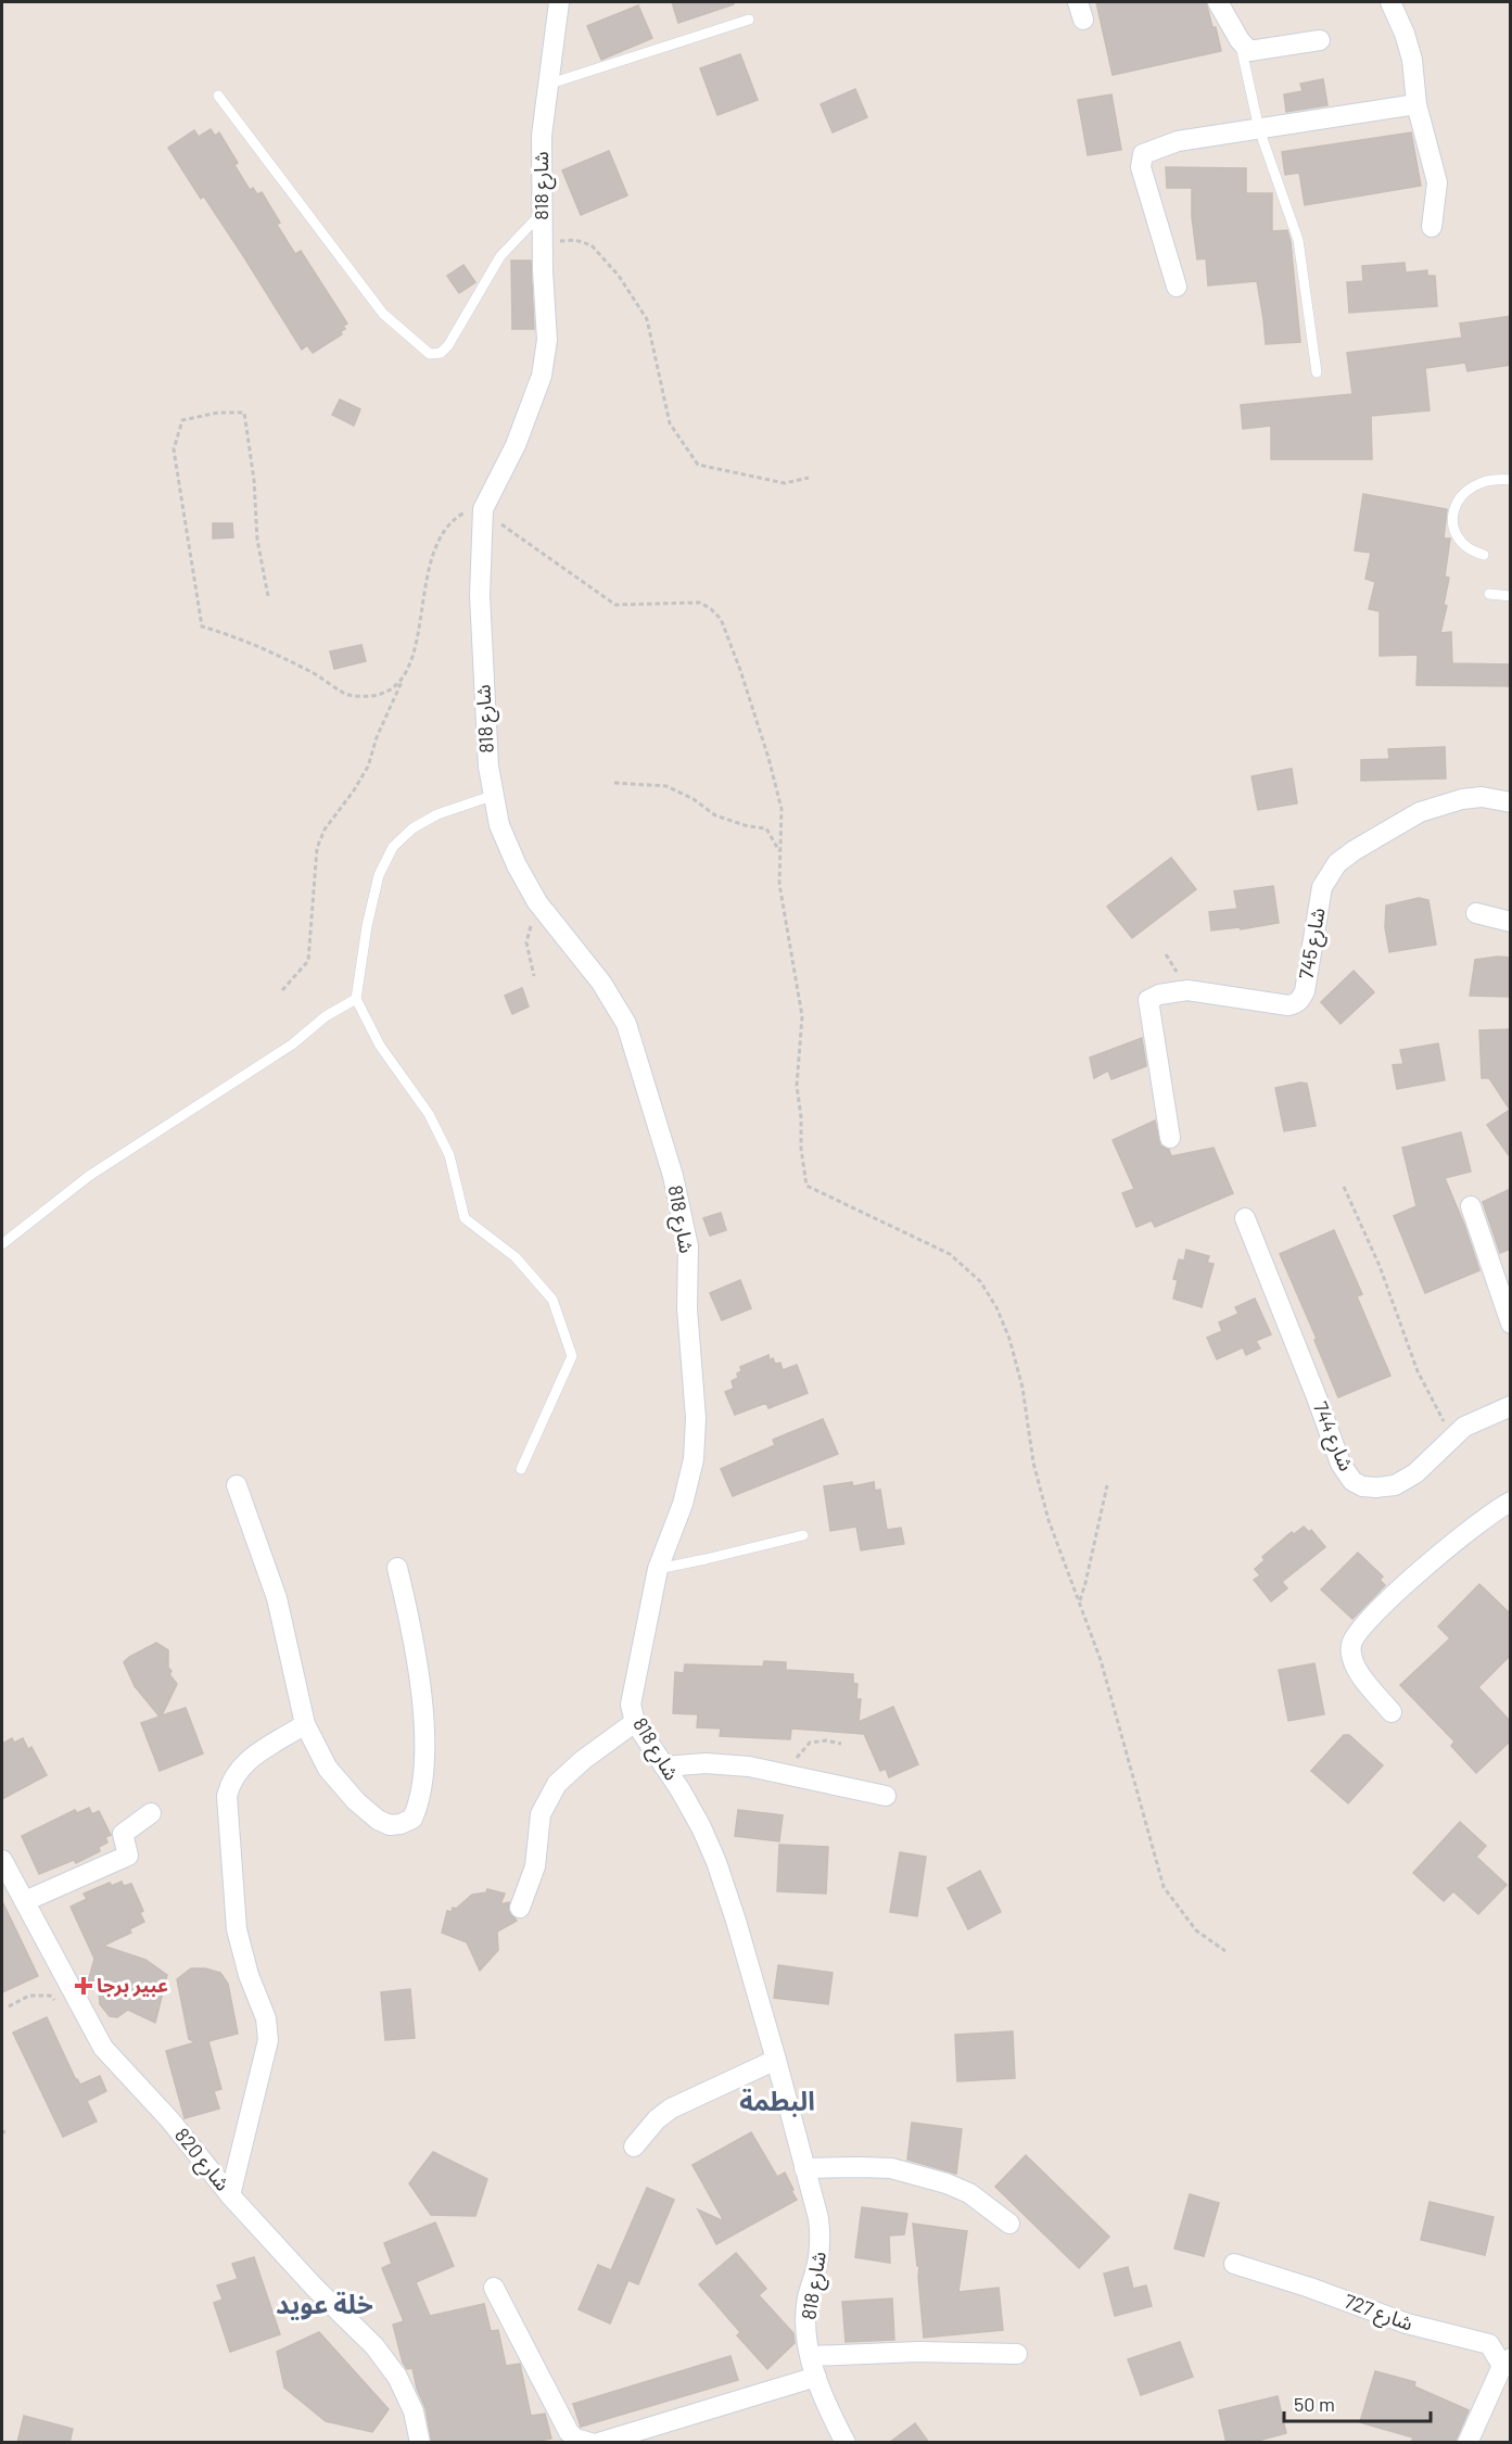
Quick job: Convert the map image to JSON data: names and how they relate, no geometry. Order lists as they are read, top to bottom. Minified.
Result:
{"streets":{"street":["شارع 818","شارع 745","شارع 744","شارع 820","شارع 727"]},"districts":["البطمة","خلة عويد"],"places":{"health":["عبير برجا"]},"scale_bar":"50 m"}
